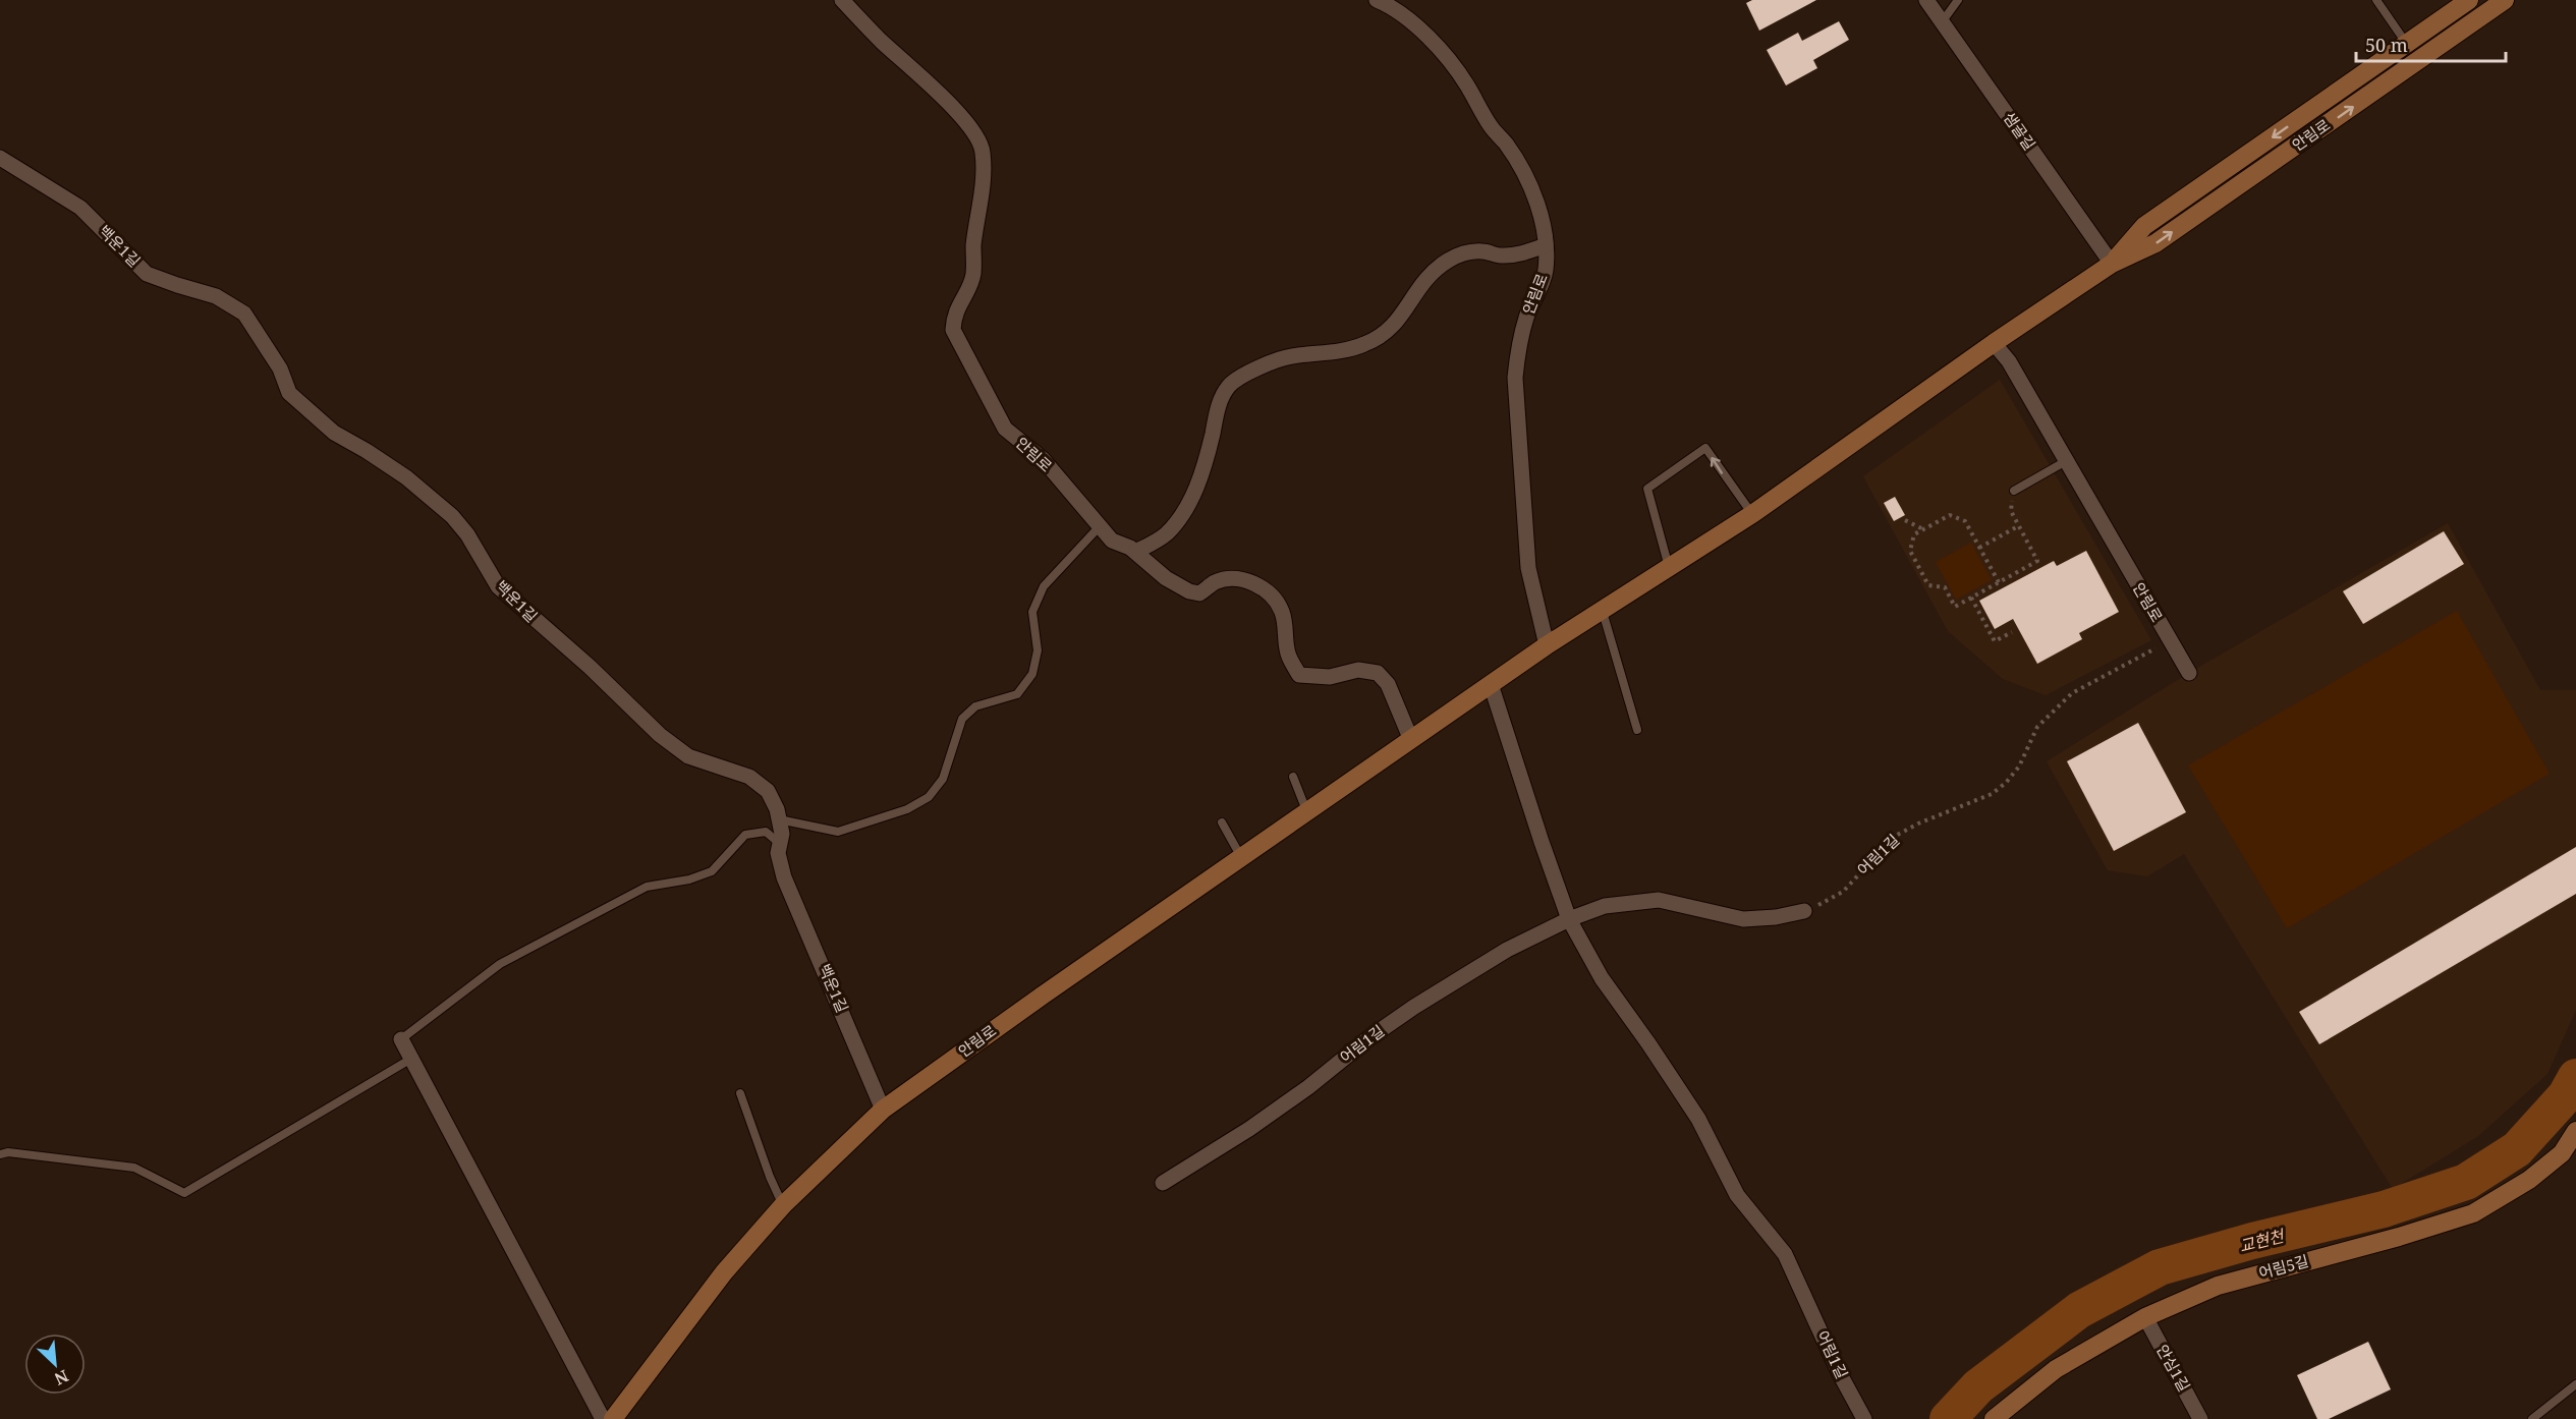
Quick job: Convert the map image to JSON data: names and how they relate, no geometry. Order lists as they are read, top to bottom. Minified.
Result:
{"streets":{"street":["샘골길","안림로","백운1길","어림1길","어림5길","안심1길"]},"crossings":[["샘골길","안림로"],["안림로","백운1길"],["안림로","어림1길"],["어림5길","안심1길"]],"water":["교현천"],"scale_bar":"50 m","north":"bottom right"}
